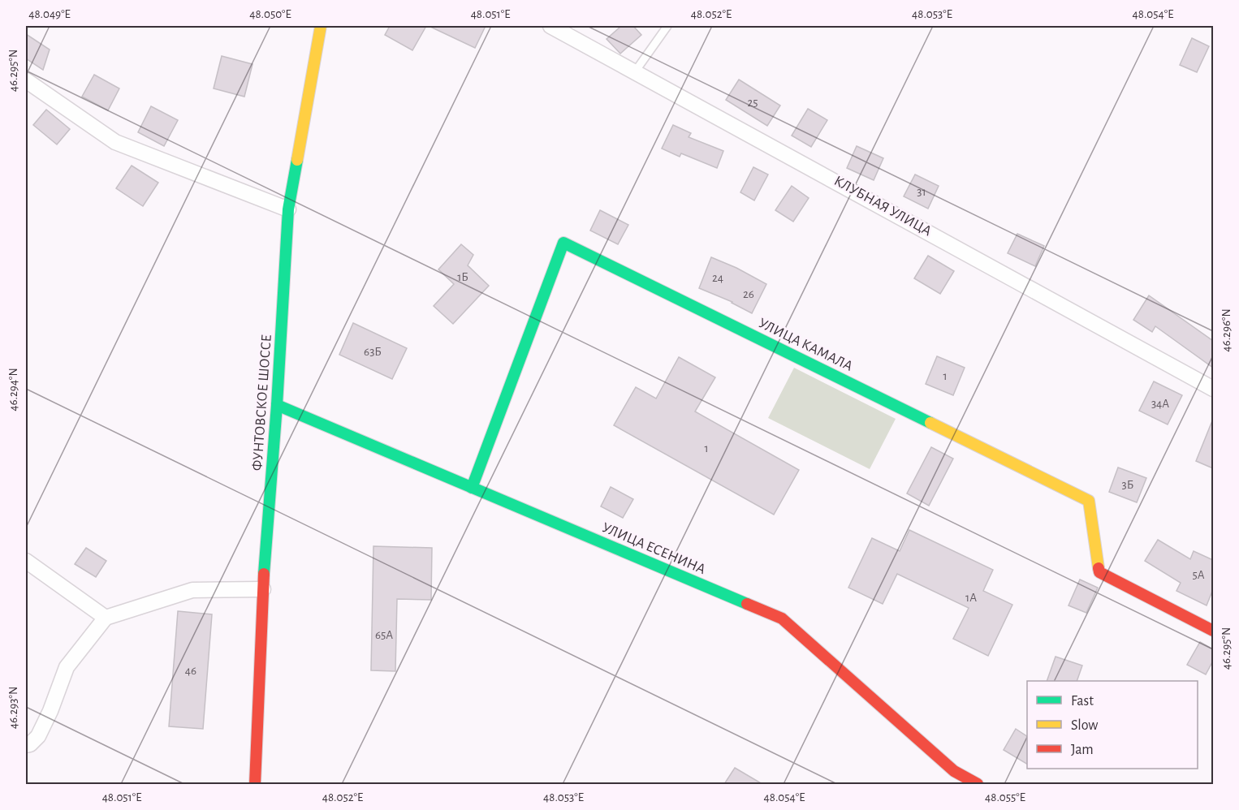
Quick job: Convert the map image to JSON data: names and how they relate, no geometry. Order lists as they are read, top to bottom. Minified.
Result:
{"streets":{"street":["КЛУБНАЯ УЛИЦА","УЛИЦА КАМАЛА","ФУНТОВСКОЕ ШОССЕ","УЛИЦА ЕСЕНИНА"]},"crossings":[["УЛИЦА КАМАЛА","УЛИЦА ЕСЕНИНА"],["ФУНТОВСКОЕ ШОССЕ","УЛИЦА ЕСЕНИНА"]],"house_numbers":["25","31","1Б","24","26","63Б","1","34А","1","3Б","5А","1А","65А","46"],"legend":["Fast","Slow","Jam"],"coordinates":["48.049°E","48.050°E","48.051°E","48.052°E","48.053°E","48.054°E","46.295°N","46.296°N","46.294°N","46.293°N","48.055°E"]}
